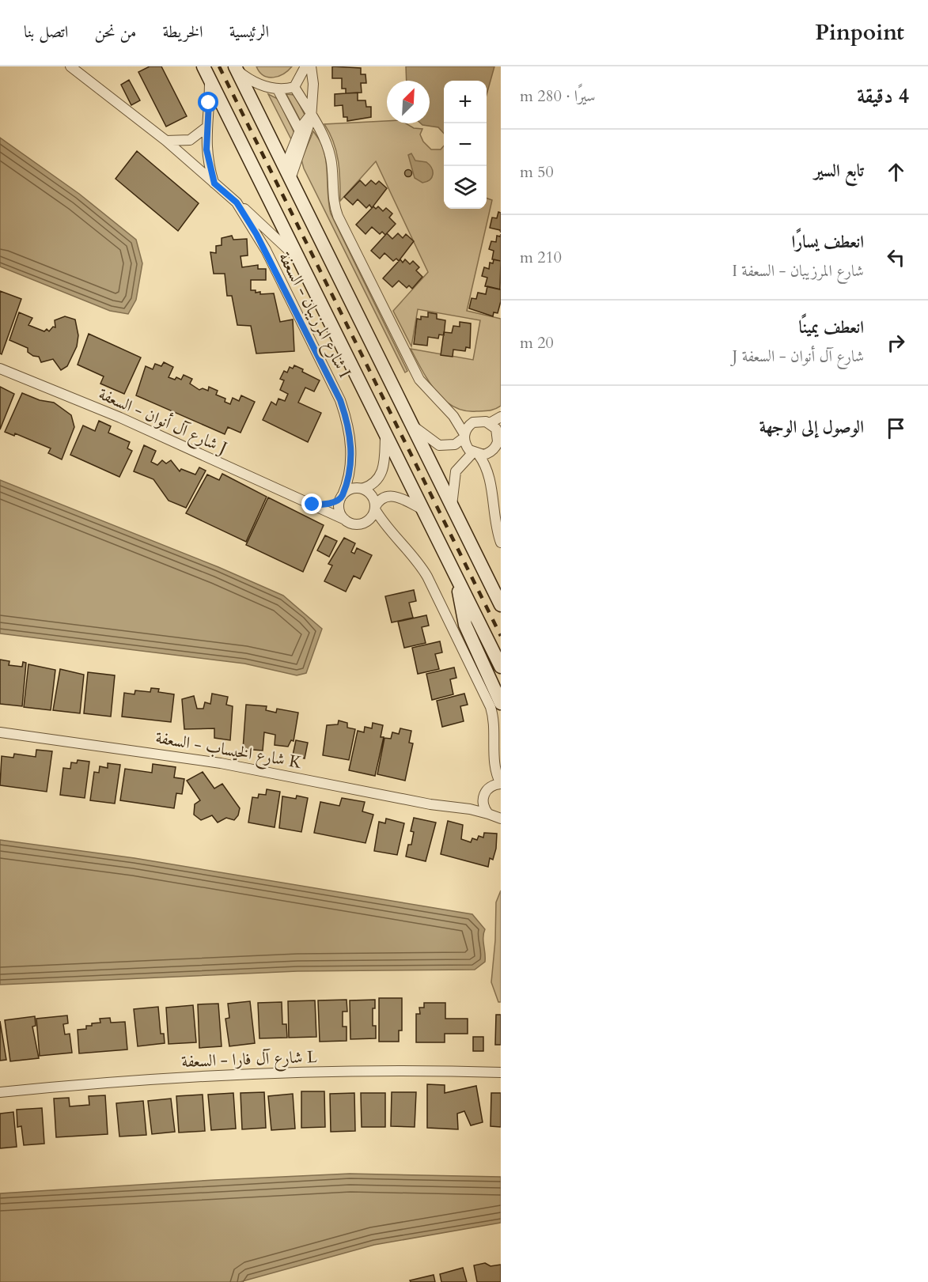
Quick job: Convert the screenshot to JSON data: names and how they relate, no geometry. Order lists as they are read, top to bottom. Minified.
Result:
{"streets":{"street":["شارع المرزيبان - السعفة I","شارع آل أنوان - السعفة J","شارع الخيساب - السعفة K","شارع آل فارا - السعفة L"]},"crossings":[["شارع المرزيبان - السعفة I","شارع آل أنوان - السعفة J"]],"north":"top right","page":{"header":"Pinpoint","nav":["الرئيسية","الخريطة","من نحن","اتصل بنا"],"heading":["4 دقيقة","سيرًا · 280 m"],"map_buttons":["+","−"],"list":[["تابع السير","50 m"],["انعطف يسارًا","شارع المرزيبان - السعفة I","210 m"],["انعطف يمينًا","شارع آل أنوان - السعفة J","20 m"],"الوصول إلى الوجهة"]}}
